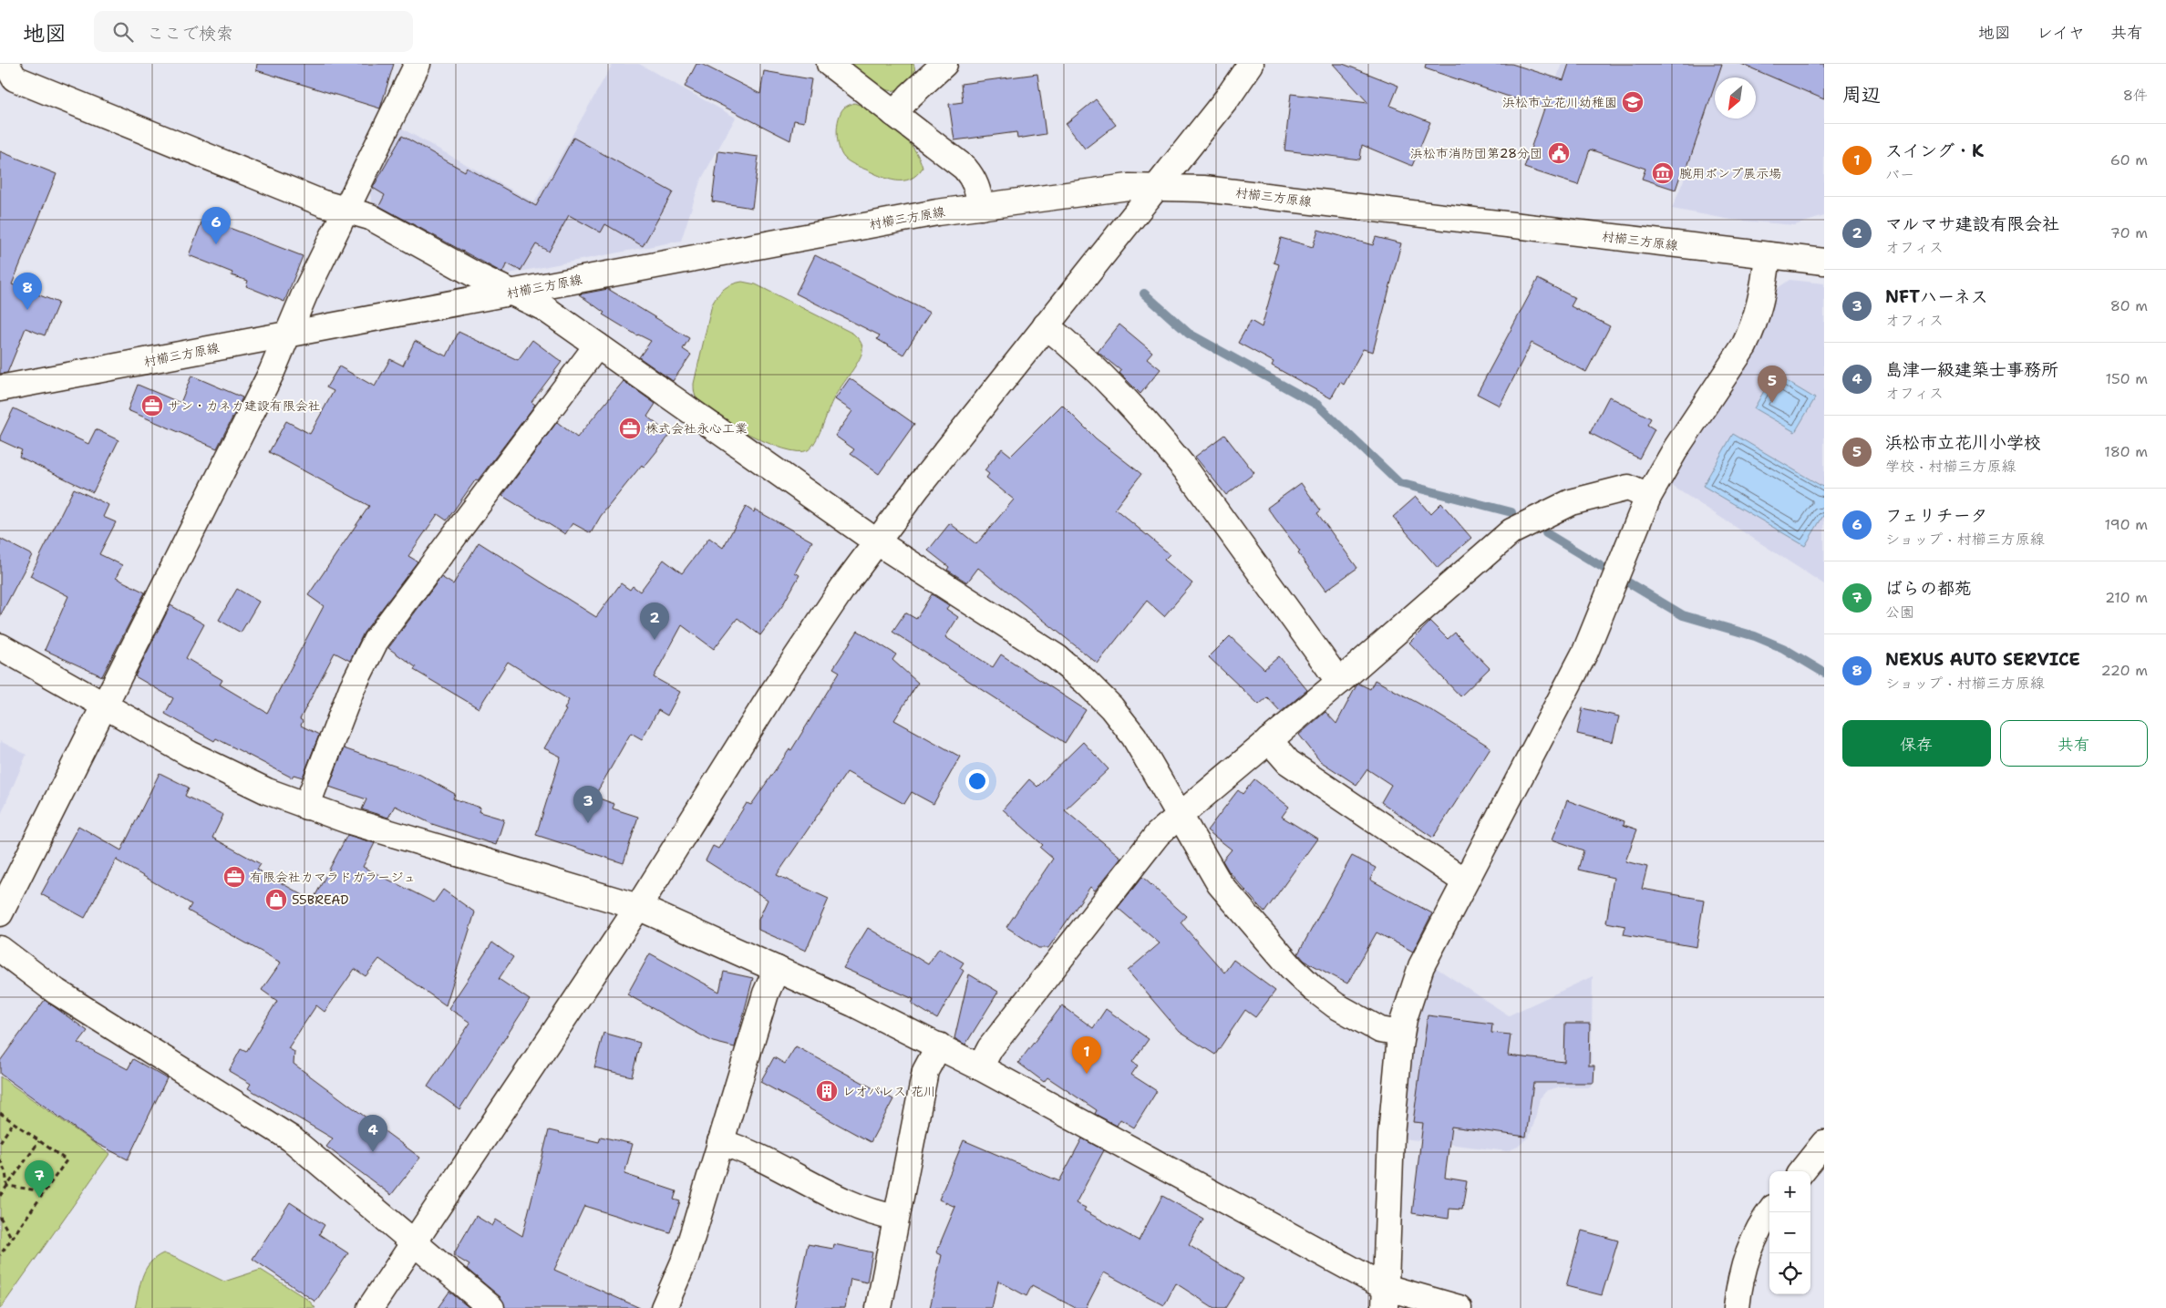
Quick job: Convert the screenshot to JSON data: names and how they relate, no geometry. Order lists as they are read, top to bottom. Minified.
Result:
{"streets":{"street":["村櫛三方原線"]},"places":{"school or university":["浜松市立花川幼稚園"],"public building":["浜松市消防団第28分団"],"museum":["腕用ポンプ展示場"],"office":["サン・カネカ建設有限会社","株式会社永心工業","有限会社カマラドガラージュ"],"shop":["55BREAD"],"building":["レオパレス 花川"]},"north":"bottom left","page":{"header":"地図","search":"ここで検索","nav":["地図","レイヤ","共有"],"heading":["周辺","8件"],"list":[{"mark":"1","name":"スイング・K","note":"バー","value":"60 m"},{"mark":"2","name":"マルマサ建設有限会社","note":"オフィス","value":"70 m"},{"mark":"3","name":"NFTハーネス","note":"オフィス","value":"80 m"},{"mark":"4","name":"島津一級建築士事務所","note":"オフィス","value":"150 m"},{"mark":"5","name":"浜松市立花川小学校","note":"学校 · 村櫛三方原線","value":"180 m"},{"mark":"6","name":"フェリチータ","note":"ショップ · 村櫛三方原線","value":"190 m"},{"mark":"7","name":"ばらの都苑","note":"公園","value":"210 m"},{"mark":"8","name":"NEXUS AUTO SERVICE","note":"ショップ · 村櫛三方原線","value":"220 m"}],"pins":["6","8","5","2","3","1","4","7"],"buttons":["保存","共有"],"map_buttons":["+","−"]}}
